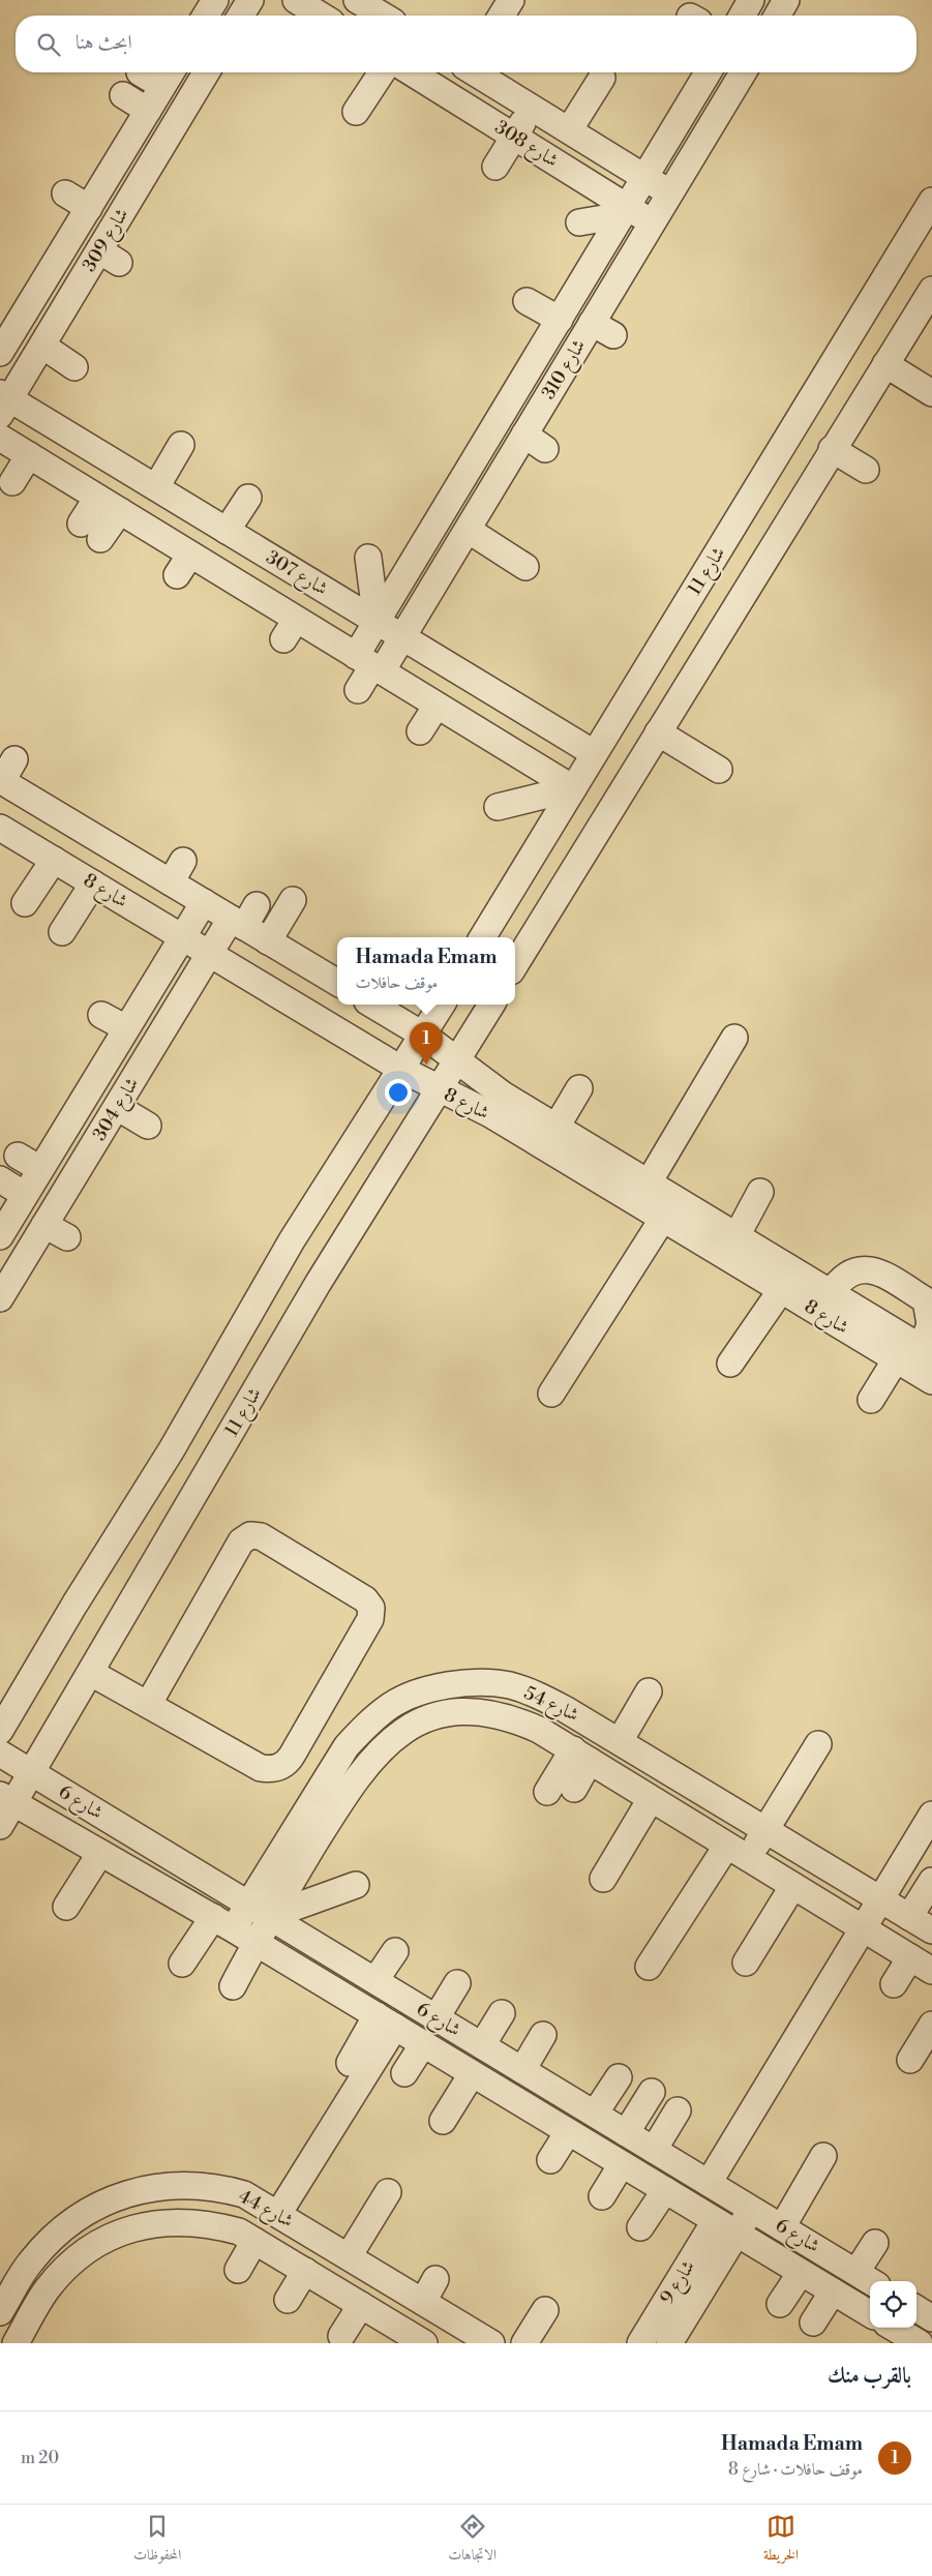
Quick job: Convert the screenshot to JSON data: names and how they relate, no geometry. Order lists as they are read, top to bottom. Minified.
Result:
{"streets":{"street":["شارع 308","شارع 309","شارع 310","شارع 11","شارع 307","شارع 8","شارع 304","شارع 54","شارع 6","شارع 44","شارع 9"]},"crossings":[["شارع 308","شارع 310"],["شارع 309","شارع 307"],["شارع 310","شارع 307"],["شارع 11","شارع 307"],["شارع 11","شارع 8"],["شارع 11","شارع 6"],["شارع 8","شارع 304"],["شارع 54","شارع 6"],["شارع 6","شارع 9"]],"page":{"search":"ابحث هنا","popup":["Hamada Emam","موقف حافلات"],"pins":"1","heading":"بالقرب منك","list":[{"mark":"1","name":"Hamada Emam","note":"موقف حافلات · شارع 8","value":"20 m"}],"nav":["الخريطة","الاتجاهات","المحفوظات"]}}
